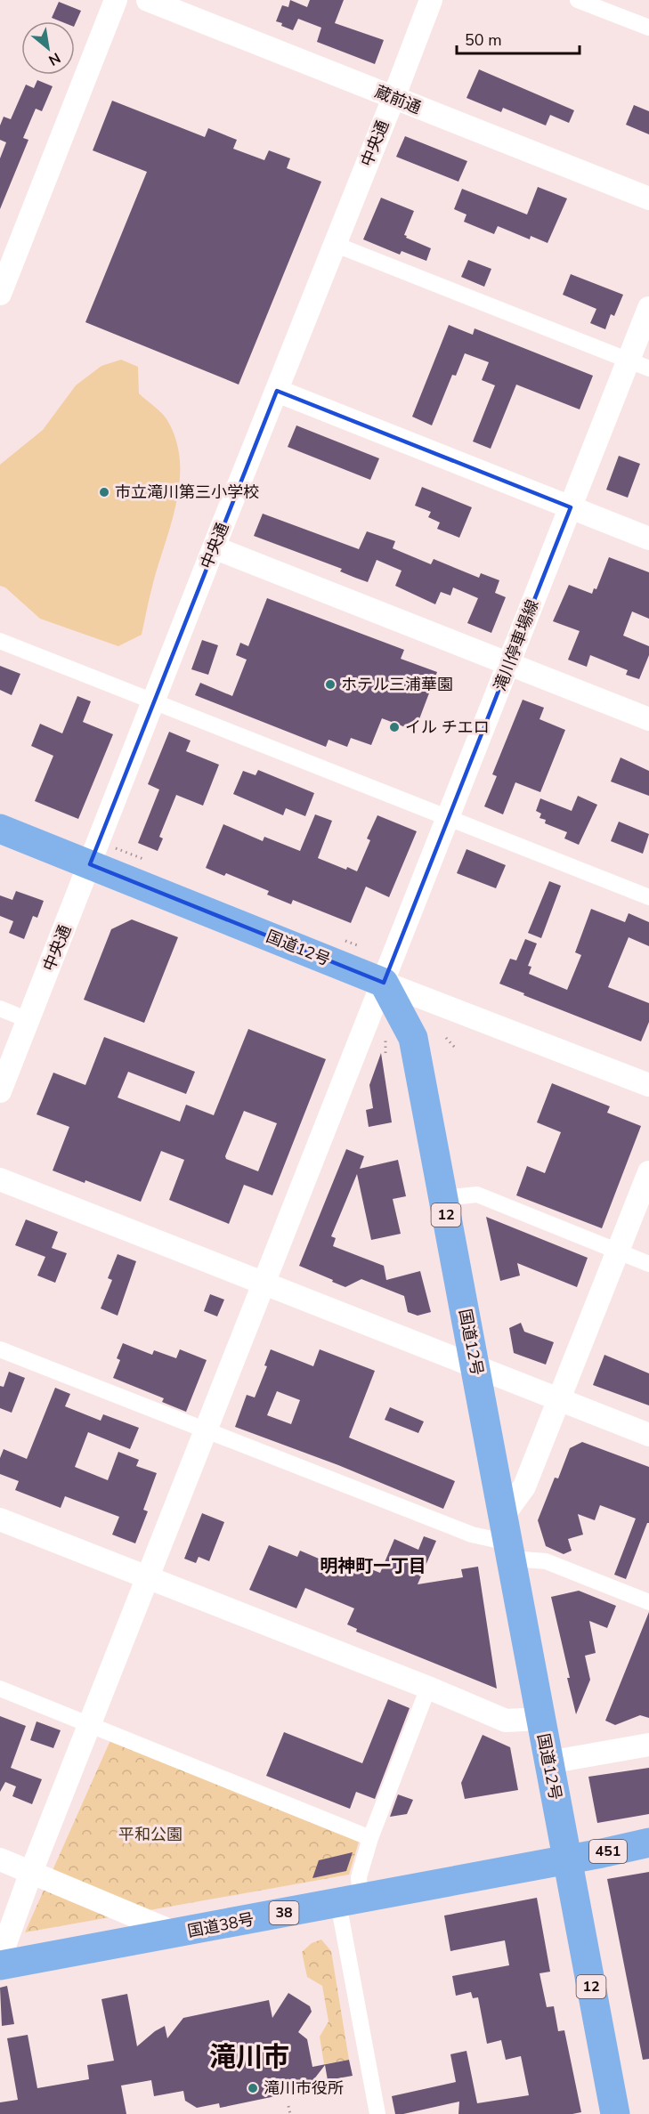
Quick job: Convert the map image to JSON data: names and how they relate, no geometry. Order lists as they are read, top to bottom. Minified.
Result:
{"streets":{"highway":["国道12号","12","451","38","国道38号"],"street":["蔵前通","中央通","滝川停車場線"]},"crossings":[["蔵前通","中央通"],["中央通","国道12号"],["滝川停車場線","国道12号"],["国道12号","451"],["国道12号","国道38号"],["451","国道38号"]],"districts":["明神町一丁目","滝川市"],"parks":["平和公園"],"places":["市立滝川第三小学校","ホテル三浦華園","イル チエロ","滝川市役所"],"scale_bar":"50 m","north":"bottom right"}
